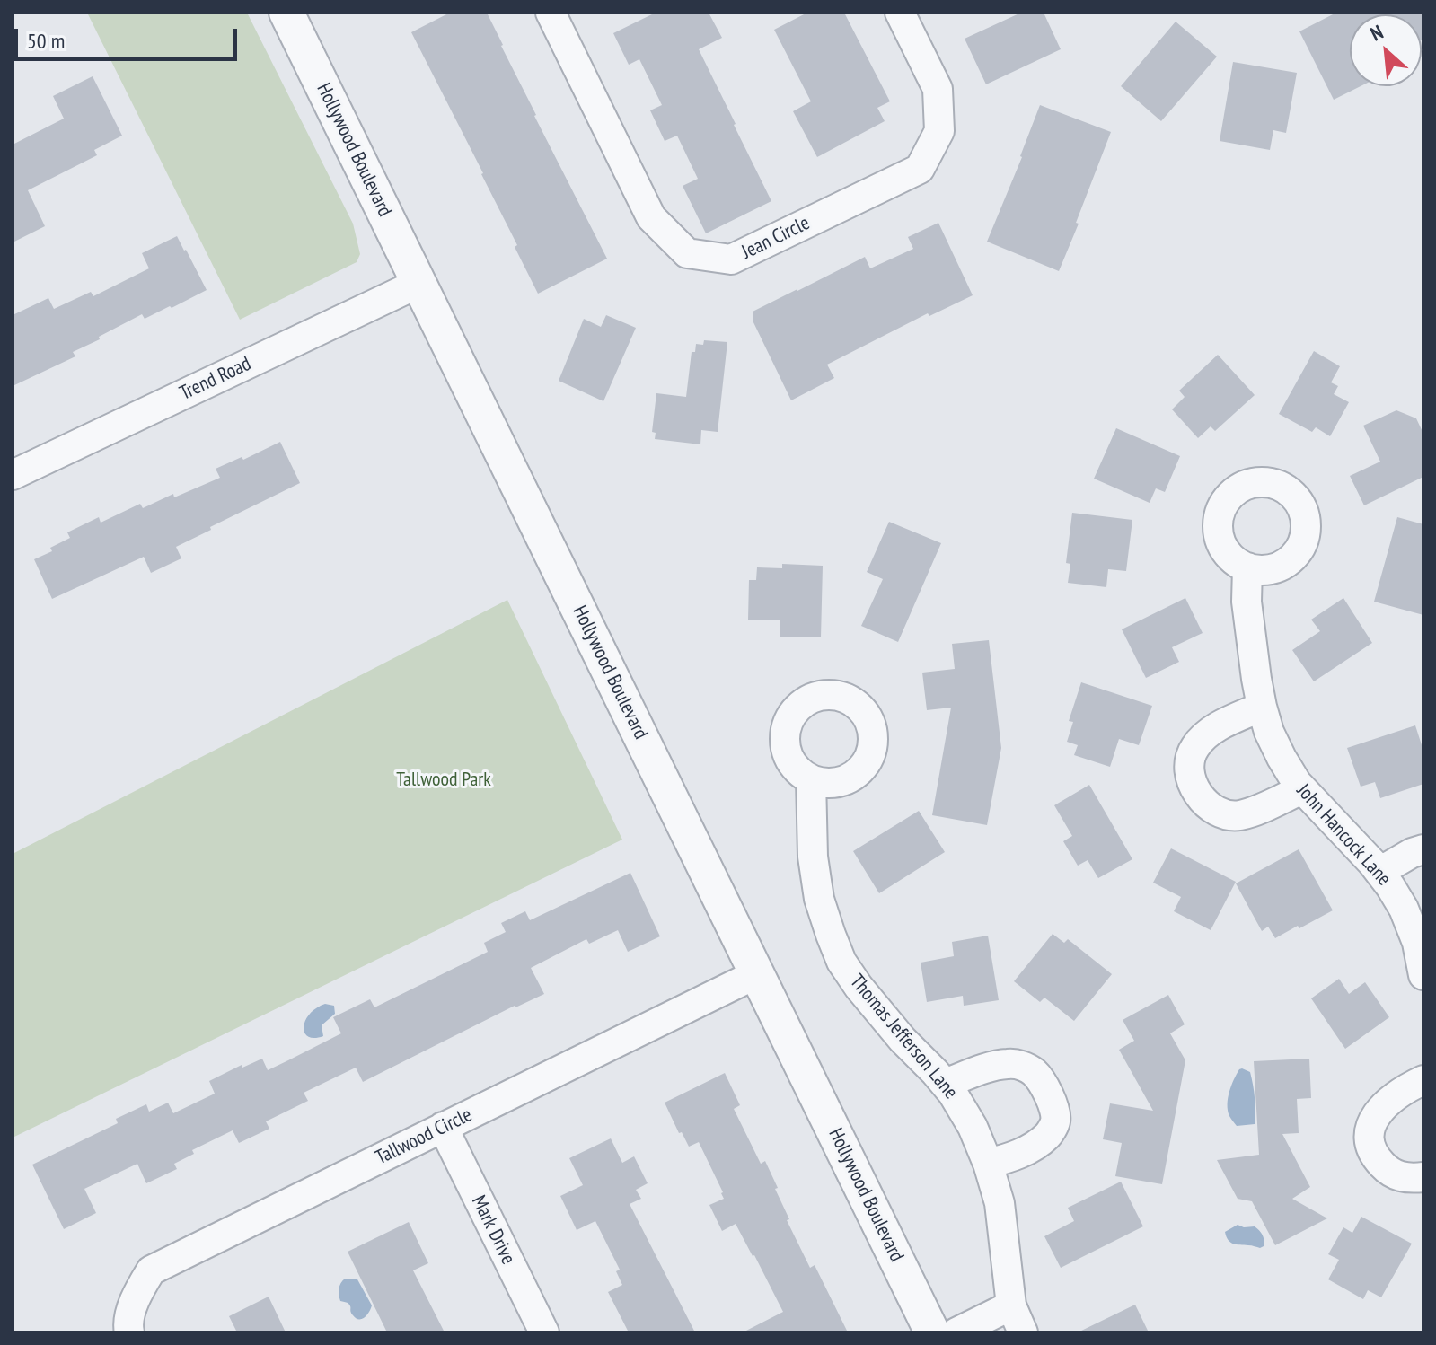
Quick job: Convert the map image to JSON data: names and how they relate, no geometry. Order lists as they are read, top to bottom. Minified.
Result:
{"streets":{"street":["Hollywood Boulevard","Jean Circle","Trend Road","John Hancock Lane","Thomas Jefferson Lane","Tallwood Circle","Mark Drive"]},"crossings":[["Hollywood Boulevard","Trend Road"],["Hollywood Boulevard","Tallwood Circle"],["Tallwood Circle","Mark Drive"]],"parks":["Tallwood Park"],"scale_bar":"50 m","north":"top left"}
